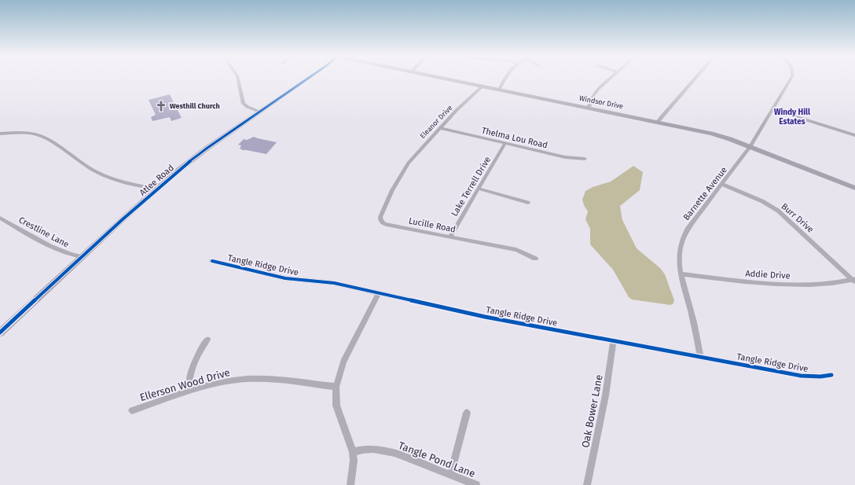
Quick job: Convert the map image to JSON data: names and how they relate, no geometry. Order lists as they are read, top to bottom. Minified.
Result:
{"streets":{"street":["Windsor Drive","Eleanor Drive","Thelma Lou Road","Atlee Road","Lake Terrell Drive","Barnette Avenue","Burr Drive","Lucille Road","Crestline Lane","Tangle Ridge Drive","Addie Drive","Ellerson Wood Drive","Oak Bower Lane","Tangle Pond Lane"]},"crossings":[["Windsor Drive","Eleanor Drive"],["Windsor Drive","Barnette Avenue"],["Eleanor Drive","Thelma Lou Road"],["Eleanor Drive","Lucille Road"],["Thelma Lou Road","Lake Terrell Drive"],["Atlee Road","Crestline Lane"],["Lake Terrell Drive","Lucille Road"],["Barnette Avenue","Burr Drive"],["Barnette Avenue","Tangle Ridge Drive"],["Barnette Avenue","Addie Drive"],["Burr Drive","Addie Drive"],["Tangle Ridge Drive","Oak Bower Lane"]],"districts":["Windy Hill Estates"],"places":{"church":["Westhill Church"]}}
